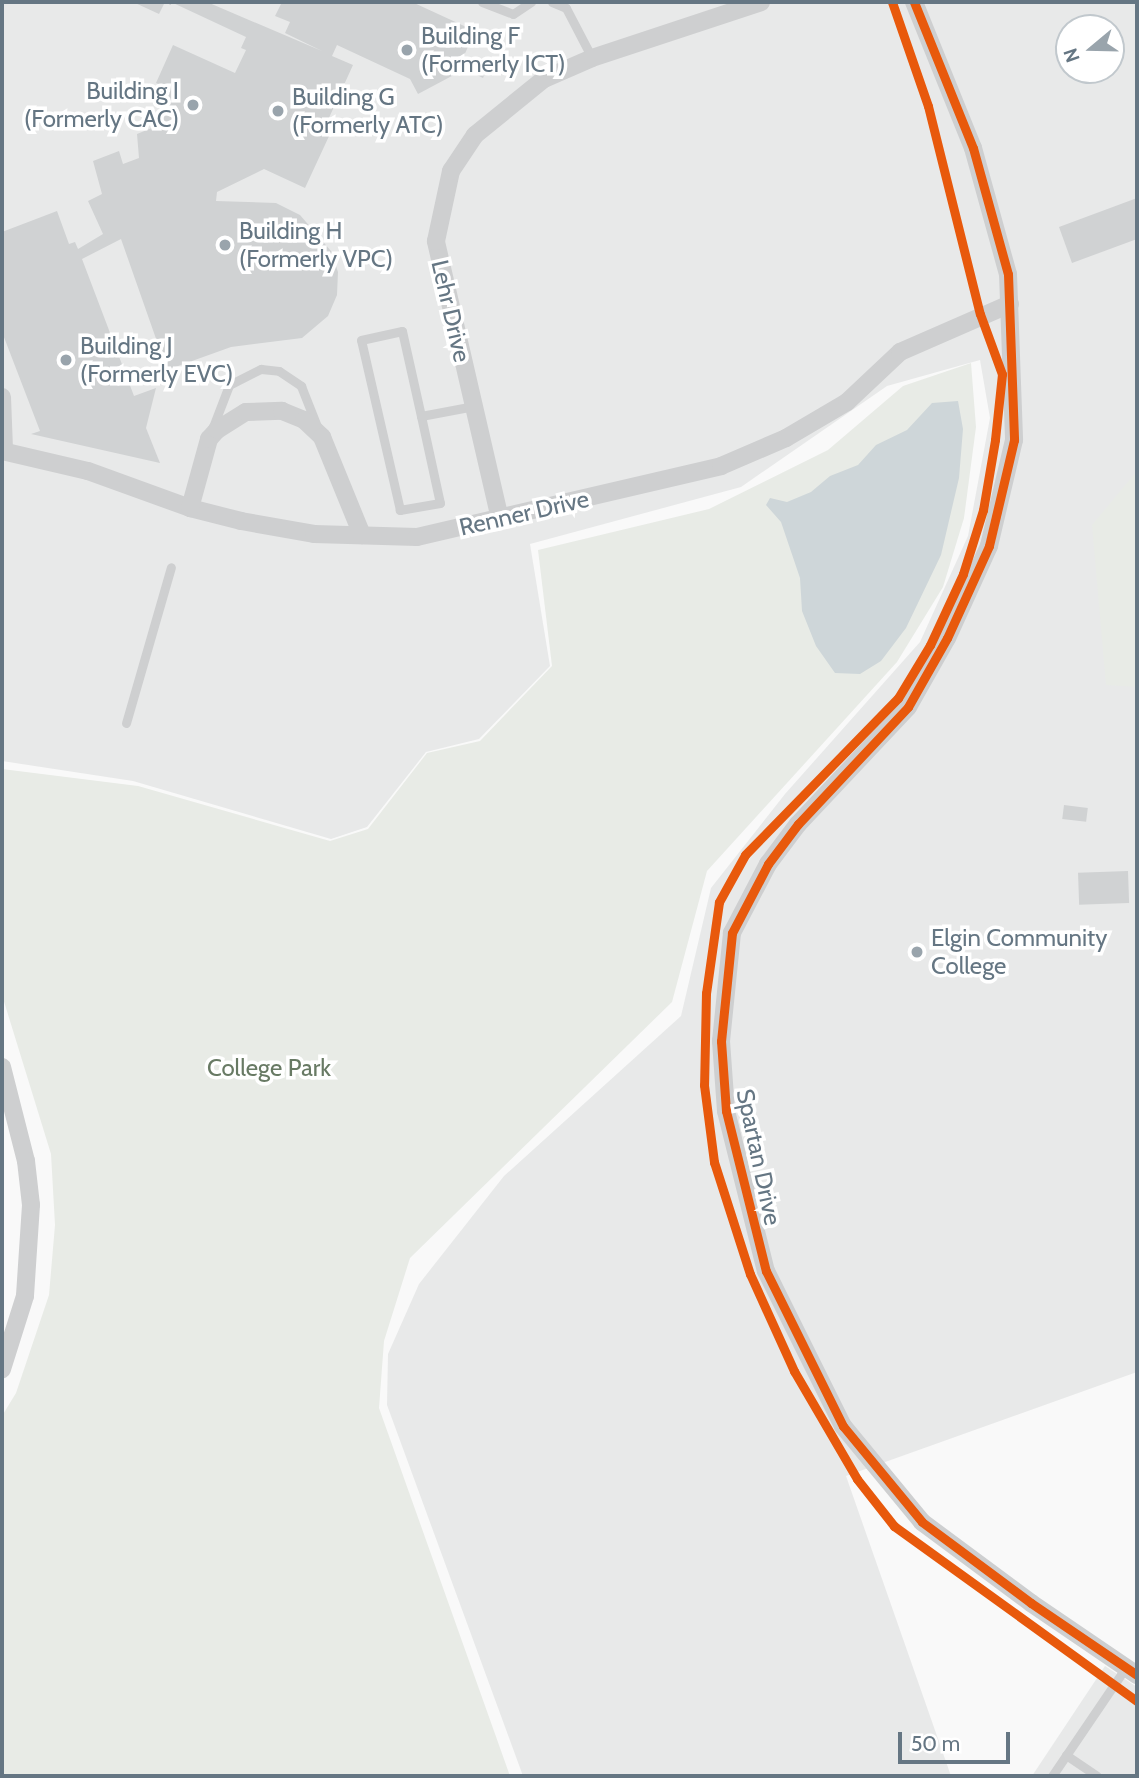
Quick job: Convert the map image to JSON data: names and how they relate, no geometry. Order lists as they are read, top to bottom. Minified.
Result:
{"streets":{"street":["Lehr Drive","Renner Drive","Spartan Drive"]},"crossings":[["Lehr Drive","Renner Drive"],["Renner Drive","Spartan Drive"]],"parks":["College Park"],"places":["Building F (Formerly ICT)","Building I (Formerly CAC)","Building G (Formerly ATC)","Building H (Formerly VPC)","Building J (Formerly EVC)","Elgin Community College"],"scale_bar":"50 m","north":"left"}
